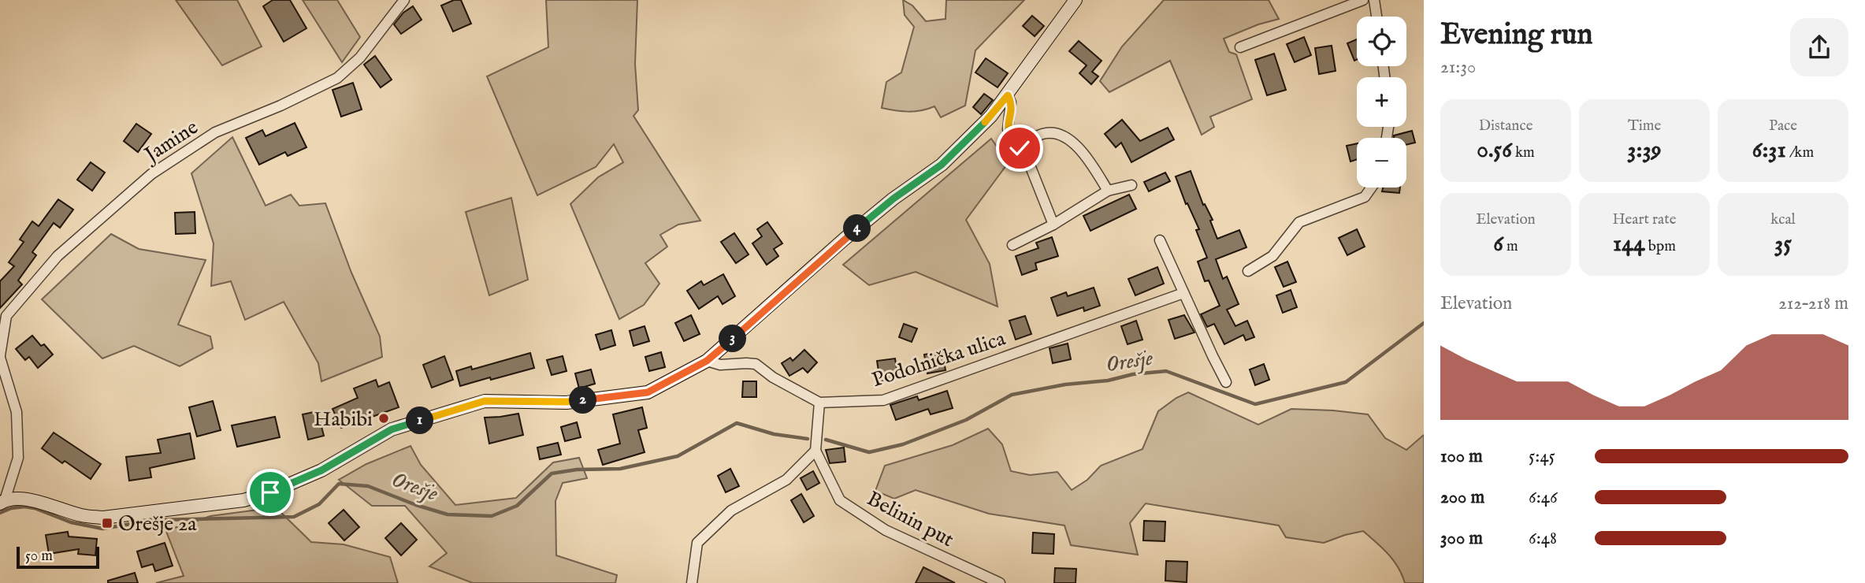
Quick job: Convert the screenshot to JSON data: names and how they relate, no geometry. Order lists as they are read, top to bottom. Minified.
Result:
{"streets":{"street":["Jamine","Podolnička ulica","Belinin put"]},"water":["Orešje"],"places":{"other":["Habibi"],"transit":["Orešje 2a"]},"scale_bar":"50 m","page":{"heading":["Evening run","21:30"],"map_buttons":["+","−"],"stats":[["Distance","0.56 km"],["Time","3:39"],["Pace","6:31 /km"],["Elevation","6 m"],["Heart rate","144 bpm"],["kcal","35"]],"pins":["4","3","2","1"],"chart":["Elevation","212–218 m"],"list":[{"name":"100 m","note":"5:45"},{"name":"200 m","note":"6:46"},{"name":"300 m","note":"6:48"}],"scale":"50 m"}}
